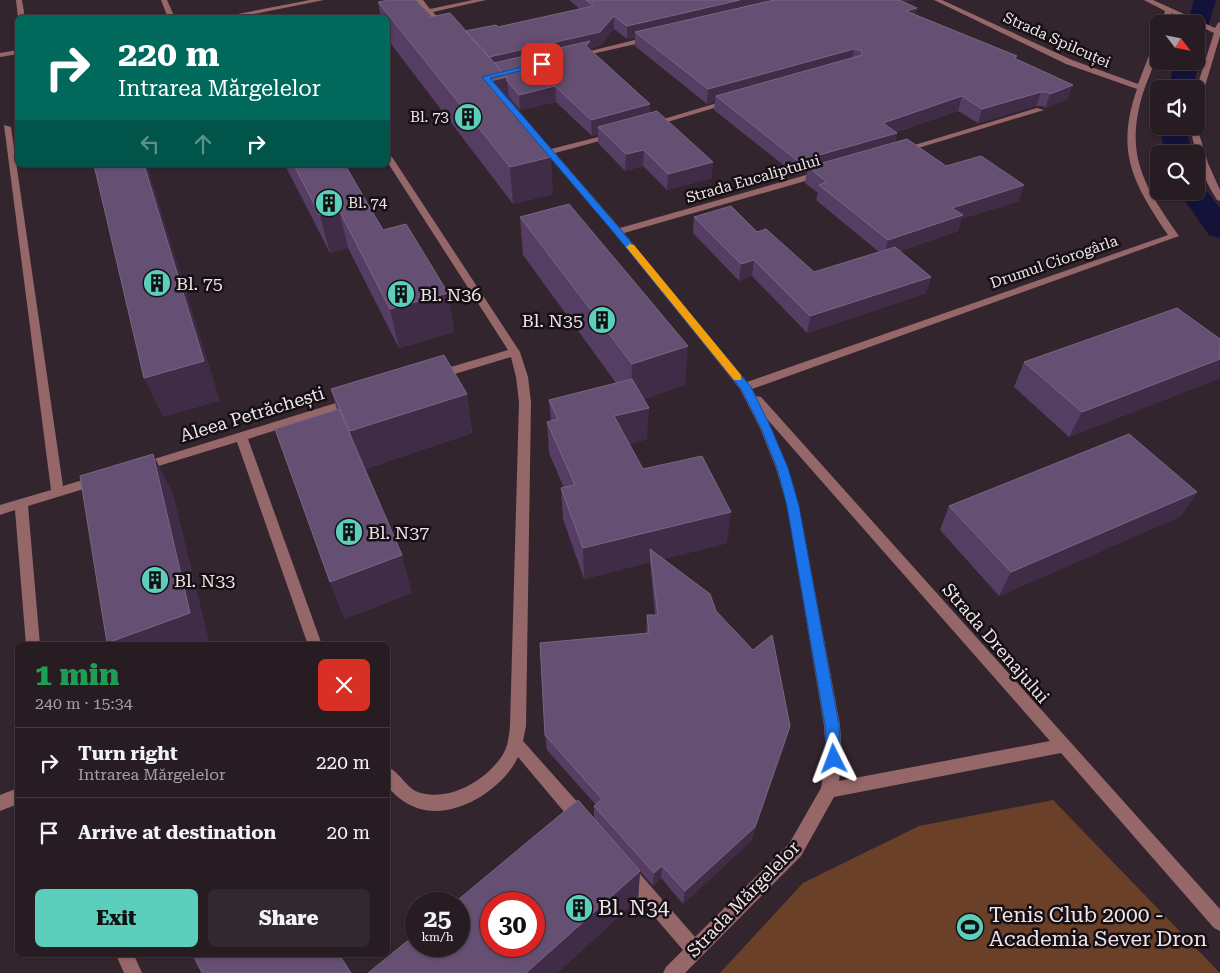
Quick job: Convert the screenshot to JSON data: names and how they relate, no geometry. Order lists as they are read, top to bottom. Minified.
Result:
{"streets":{"street":["Strada Spilcuței","Strada Eucaliptului","Drumul Ciorogârla","Aleea Petrăchești","Strada Drenajului","Strada Mărgelelor"]},"crossings":[["Strada Spilcuței","Drumul Ciorogârla"],["Strada Eucaliptului","Strada Mărgelelor"],["Drumul Ciorogârla","Strada Drenajului"],["Drumul Ciorogârla","Strada Mărgelelor"],["Strada Drenajului","Strada Mărgelelor"]],"places":{"building":["Bl. 73","Bl. 74","Bl. 75","Bl. N36","Bl. N35","Bl. N37","Bl. N33","Bl. N34"],"sports":["Tenis Club 2000 - Academia Sever Dron"]},"north":"bottom right","page":{"turn":["220 m","Intrarea Mărgelelor"],"heading":["1 min","240 m · 15:34"],"list":[{"name":"Turn right","note":"Intrarea Mărgelelor","value":"220 m"},{"name":"Arrive at destination","value":"20 m"}],"buttons":["Exit","Share"],"speed":"25 km/h","limit":"30"}}
